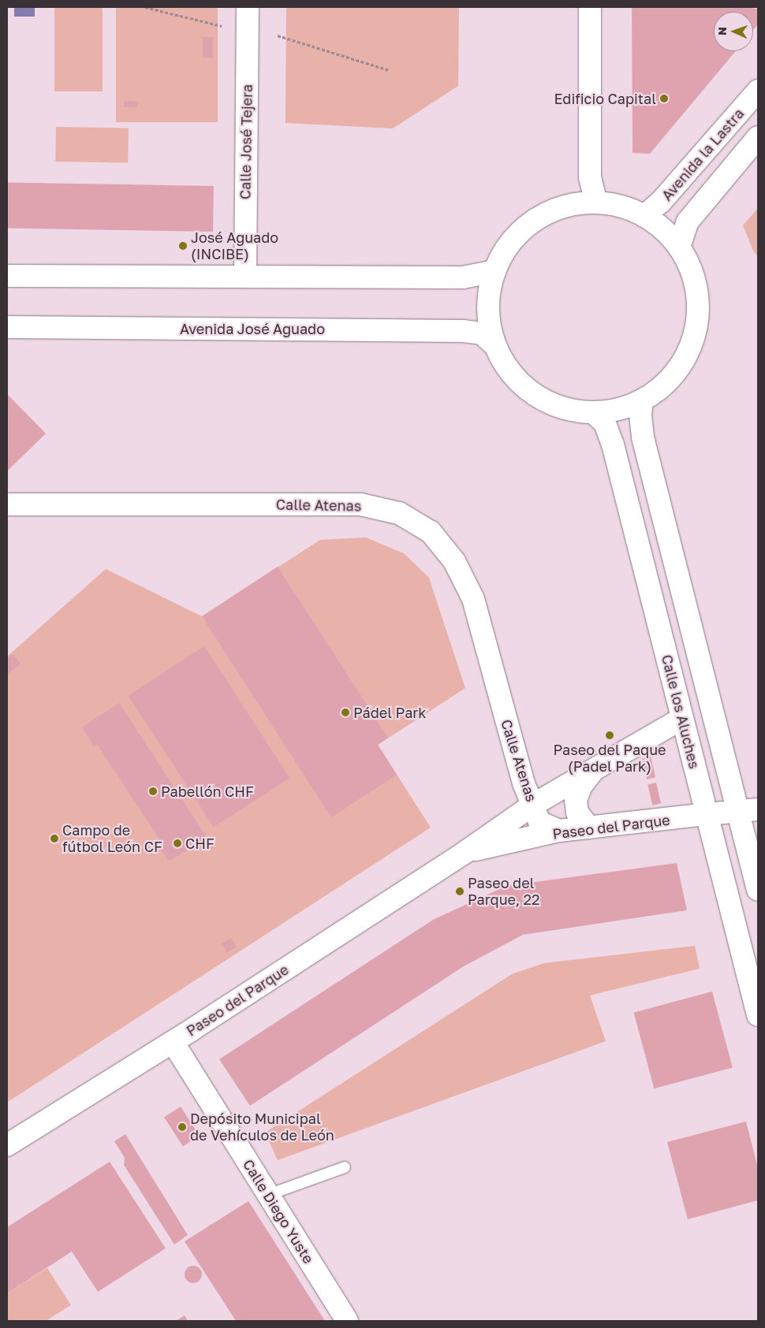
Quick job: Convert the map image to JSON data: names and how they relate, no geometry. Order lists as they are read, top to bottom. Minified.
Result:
{"streets":{"main road":["Calle José Tejera","Avenida la Lastra","Avenida José Aguado","Calle Atenas","Calle los Aluches","Paseo del Parque","Calle Diego Yuste"]},"crossings":[["Calle Atenas","Paseo del Parque"],["Calle los Aluches","Paseo del Parque"],["Paseo del Parque","Calle Diego Yuste"]],"places":["Edificio Capital","José Aguado (INCIBE)","Pádel Park","Paseo del Paque (Padel Park)","Pabellón CHF","Campo de fútbol León CF","CHF","Paseo del Parque, 22","Depósito Municipal de Vehículos de León"],"north":"left"}
